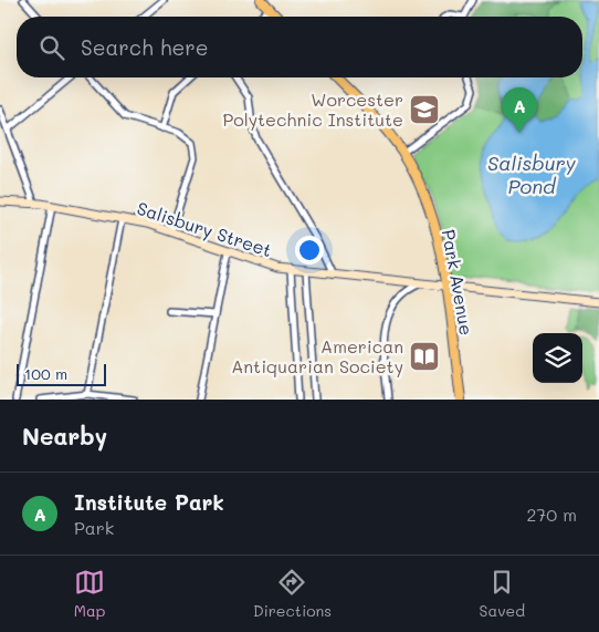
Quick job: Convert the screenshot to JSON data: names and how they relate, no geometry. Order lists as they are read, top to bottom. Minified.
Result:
{"streets":{"main road":["Salisbury Street","Park Avenue"]},"crossings":[["Salisbury Street","Park Avenue"]],"water":["Salisbury Pond"],"places":{"school or university":["Worcester Polytechnic Institute"],"library":["American Antiquarian Society"]},"scale_bar":"100 m","page":{"search":"Search here","pins":"A","scale":"100 m","heading":"Nearby","list":[{"mark":"A","name":"Institute Park","note":"Park","value":"270 m"}],"nav":["Map","Directions","Saved"]}}
